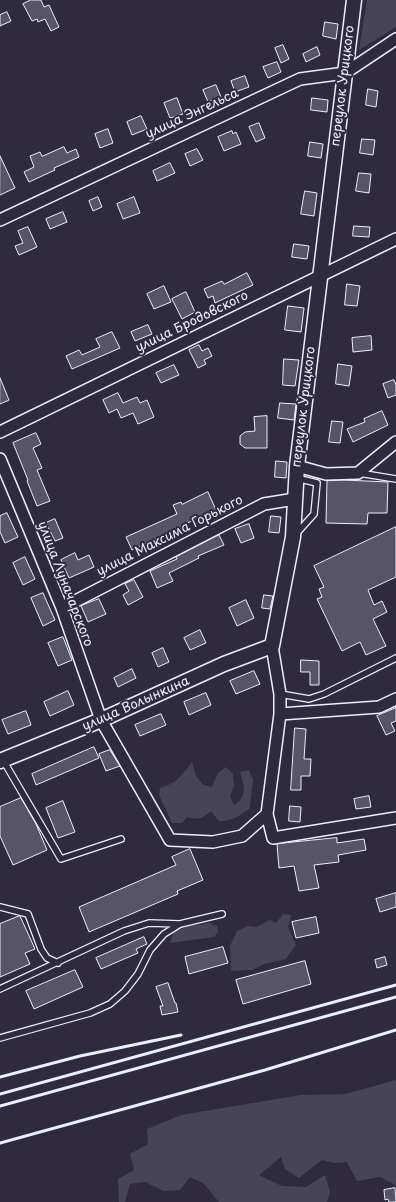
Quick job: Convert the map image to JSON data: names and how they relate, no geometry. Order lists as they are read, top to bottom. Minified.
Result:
{"streets":{"street":["переулок Урицкого","улица Энгельса","улица Бродовского","улица Максима Горького","улица Луначарского","улица Волынкина"]},"crossings":[["переулок Урицкого","улица Энгельса"],["переулок Урицкого","улица Бродовского"],["переулок Урицкого","улица Максима Горького"],["переулок Урицкого","улица Луначарского"],["переулок Урицкого","улица Волынкина"],["улица Максима Горького","улица Луначарского"],["улица Луначарского","улица Волынкина"]]}
